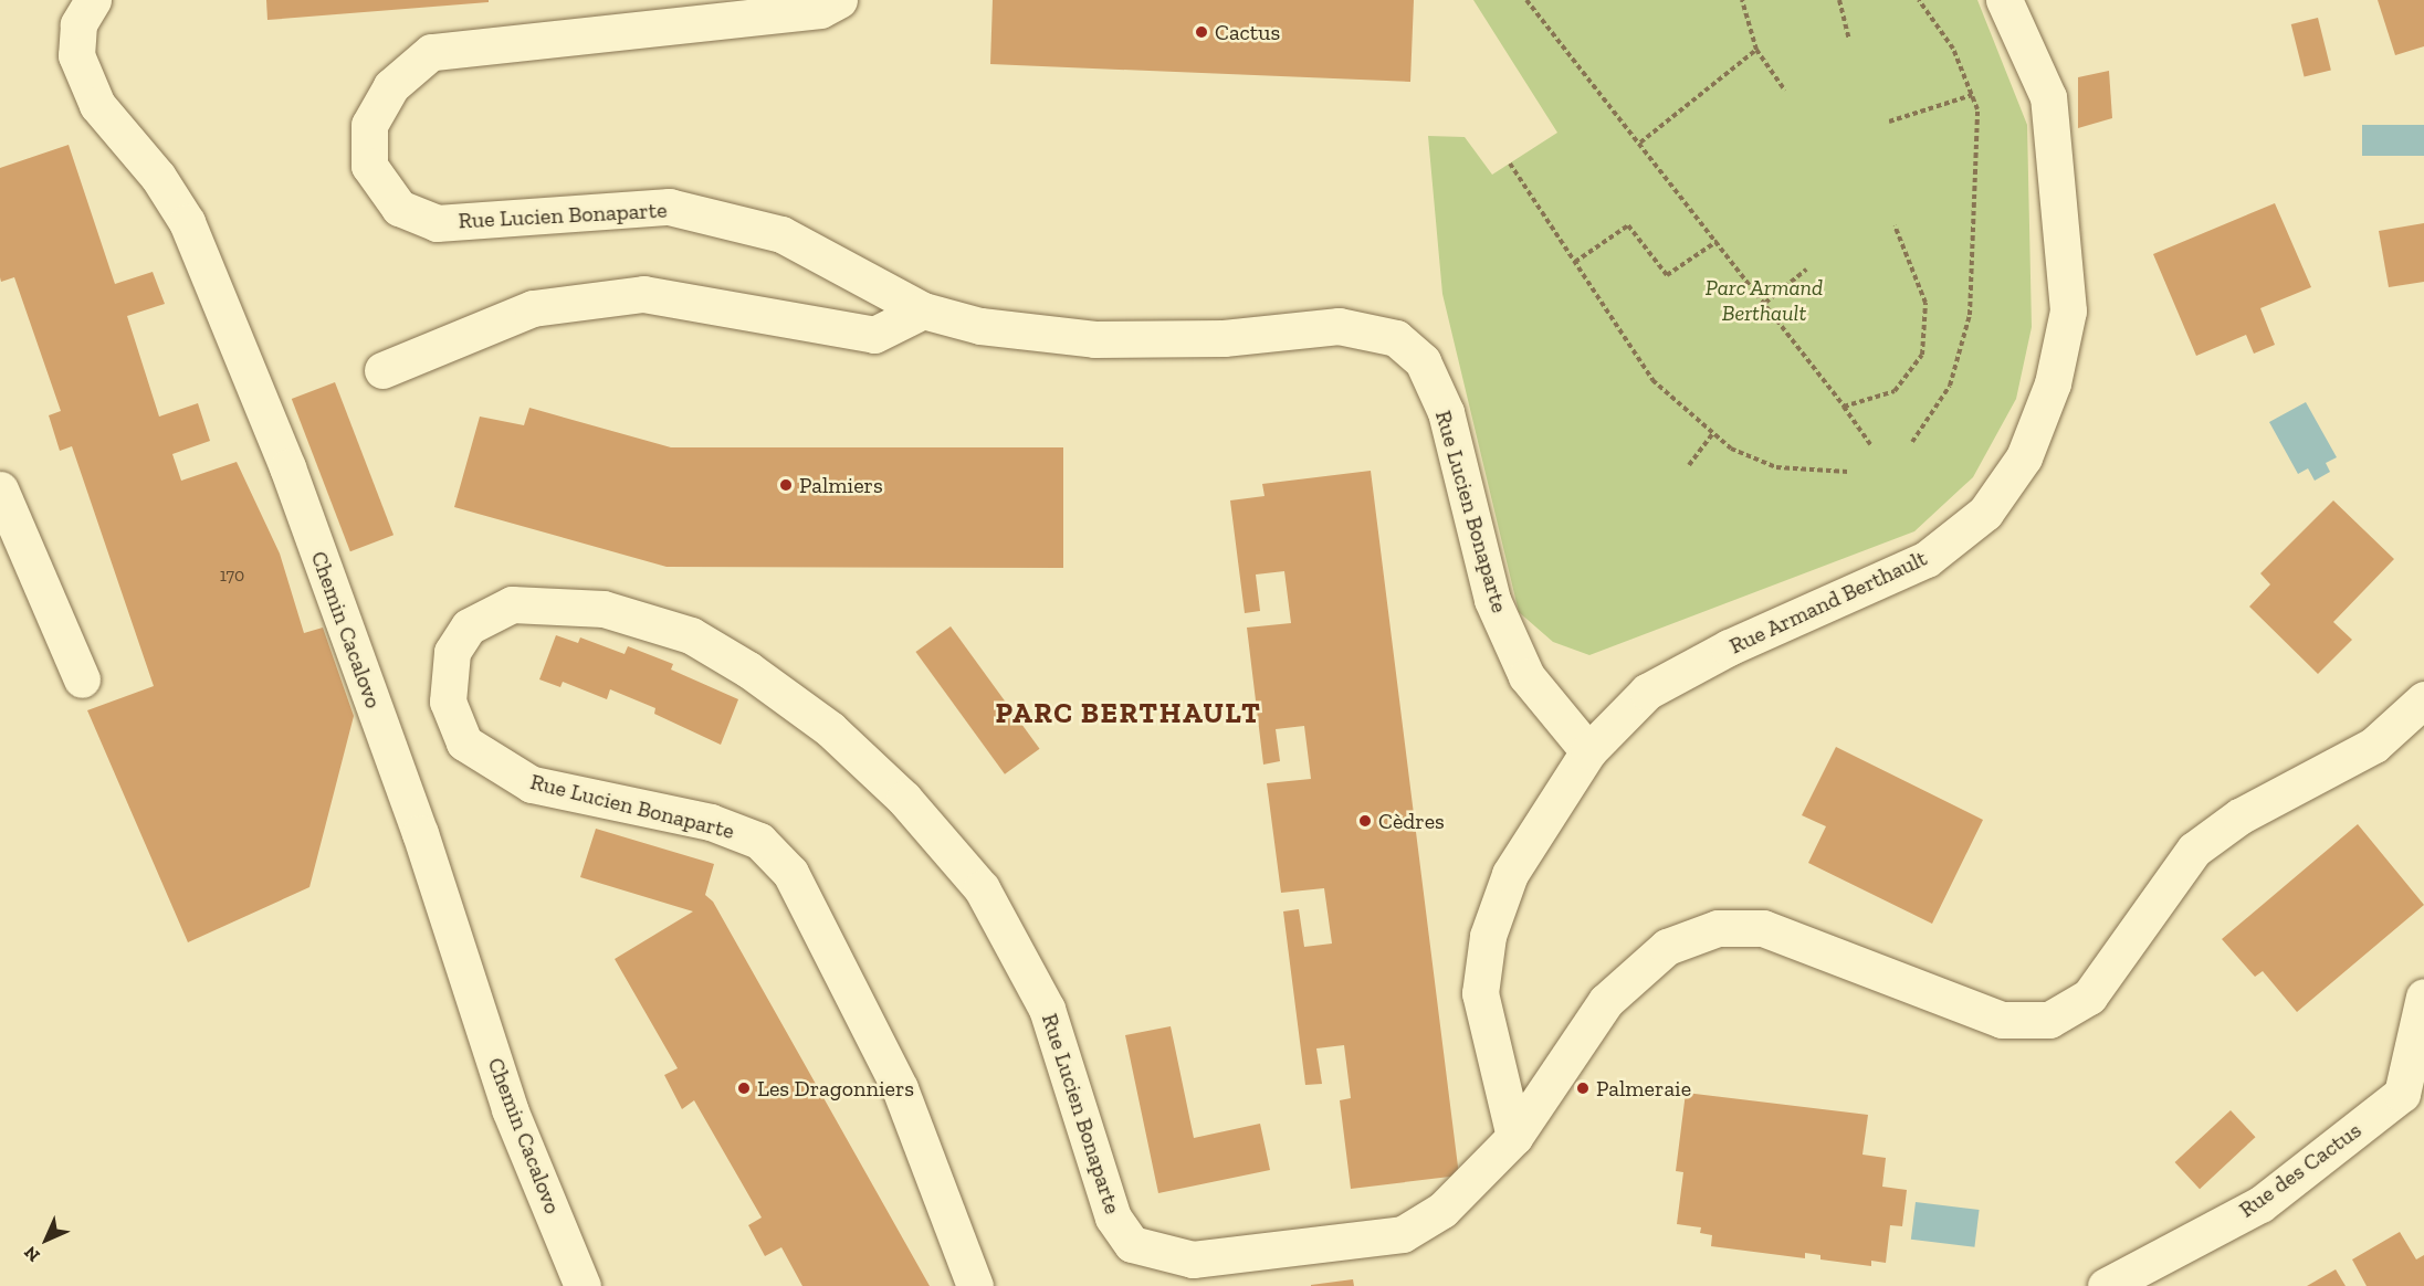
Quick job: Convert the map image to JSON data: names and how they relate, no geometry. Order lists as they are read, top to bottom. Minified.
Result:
{"streets":{"street":["Rue Lucien Bonaparte","Rue Armand Berthault","Chemin Cacalovo","Rue des Cactus"]},"crossings":[["Rue Lucien Bonaparte","Rue Armand Berthault"]],"districts":["PARC BERTHAULT"],"parks":["Parc Armand Berthault"],"places":["Cactus","Palmiers","Cèdres","Les Dragonniers","Palmeraie"],"house_numbers":["170"],"north":"bottom left"}
